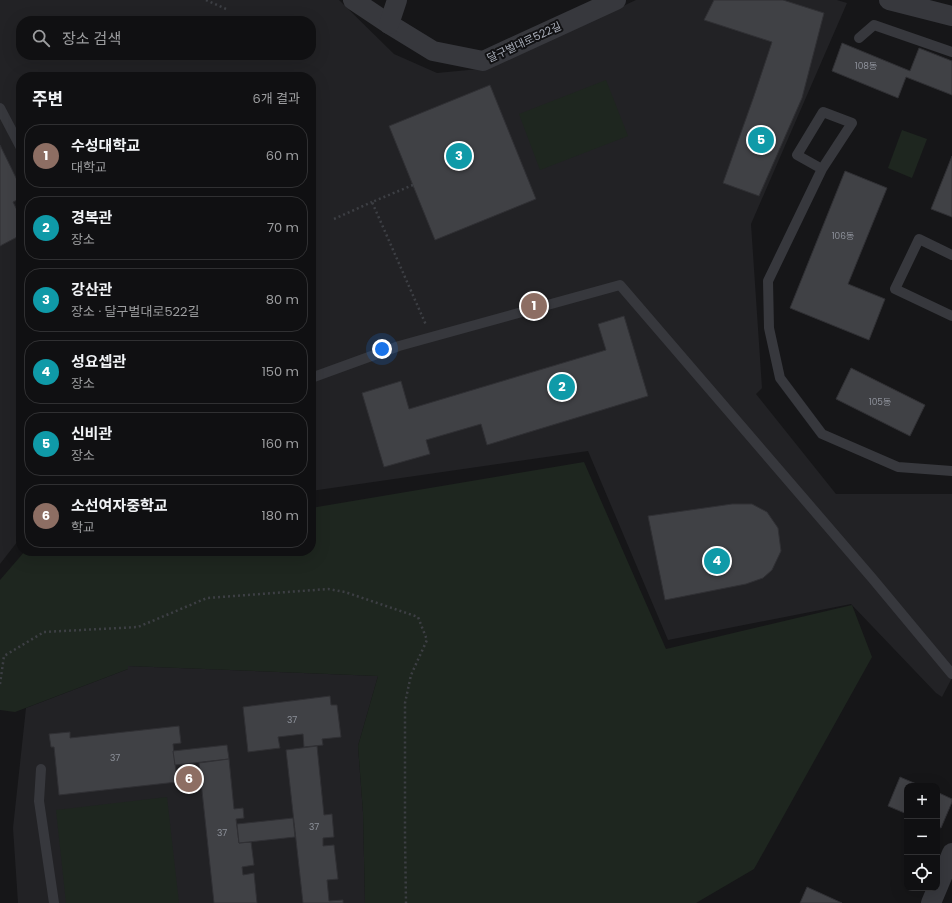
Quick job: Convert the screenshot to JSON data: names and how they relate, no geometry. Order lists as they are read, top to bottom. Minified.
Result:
{"streets":{"street":["달구벌대로522길"]},"house_numbers":["108동","106동","105동","37","37","37","37"],"page":{"search":"장소 검색","heading":["주변","6개 결과"],"list":[{"mark":"1","name":"수성대학교","note":"대학교","value":"60 m"},{"mark":"2","name":"경복관","note":"장소","value":"70 m"},{"mark":"3","name":"강산관","note":"장소 · 달구벌대로522길","value":"80 m"},{"mark":"4","name":"성요셉관","note":"장소","value":"150 m"},{"mark":"5","name":"신비관","note":"장소","value":"160 m"},{"mark":"6","name":"소선여자중학교","note":"학교","value":"180 m"}],"pins":["5","3","1","2","4","6"],"map_buttons":["+","−"]}}
